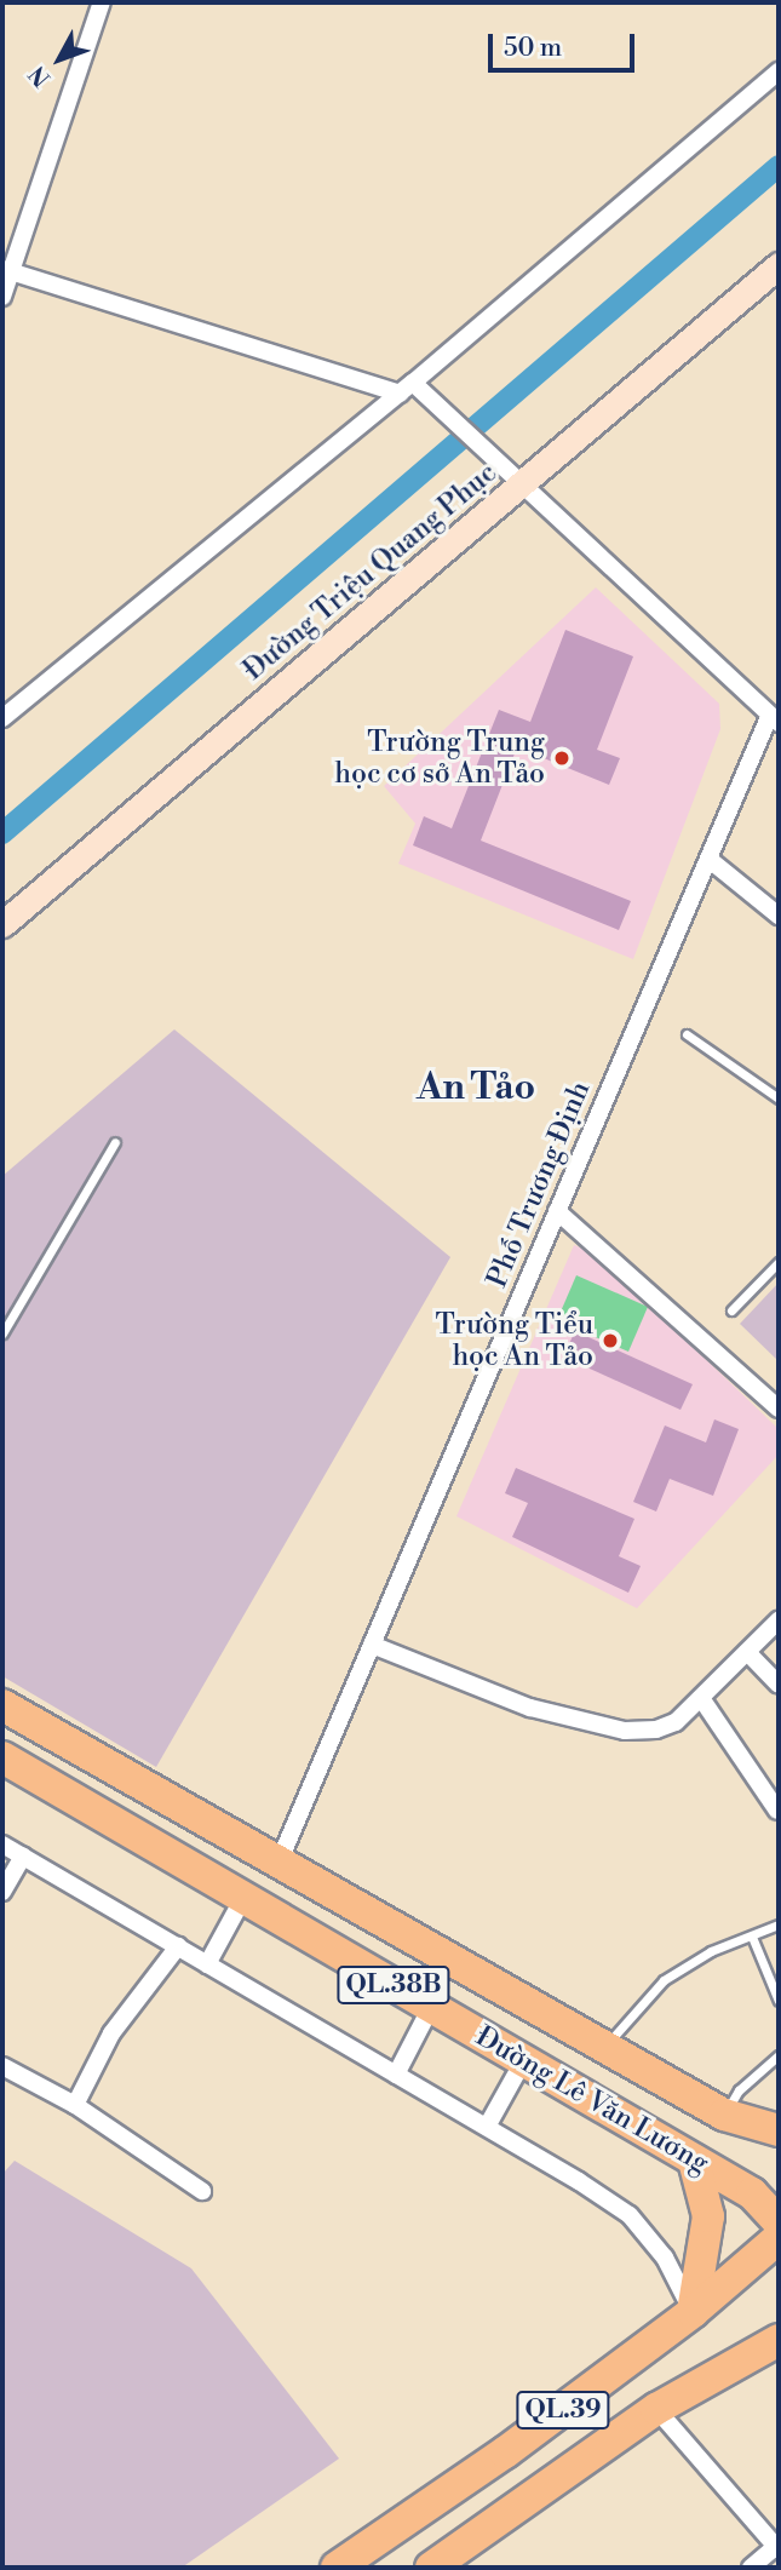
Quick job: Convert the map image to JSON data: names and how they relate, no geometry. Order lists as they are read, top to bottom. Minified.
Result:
{"streets":{"highway":["QL.38B","Đường Lê Văn Lương","QL.39"],"street":["Đường Triệu Quang Phục","Phố Trương Định"]},"crossings":[["Phố Trương Định","Đường Lê Văn Lương"]],"districts":["An Tảo"],"places":["Trường Trung học cơ sở An Tảo","Trường Tiểu học An Tảo"],"scale_bar":"50 m","north":"bottom left"}
